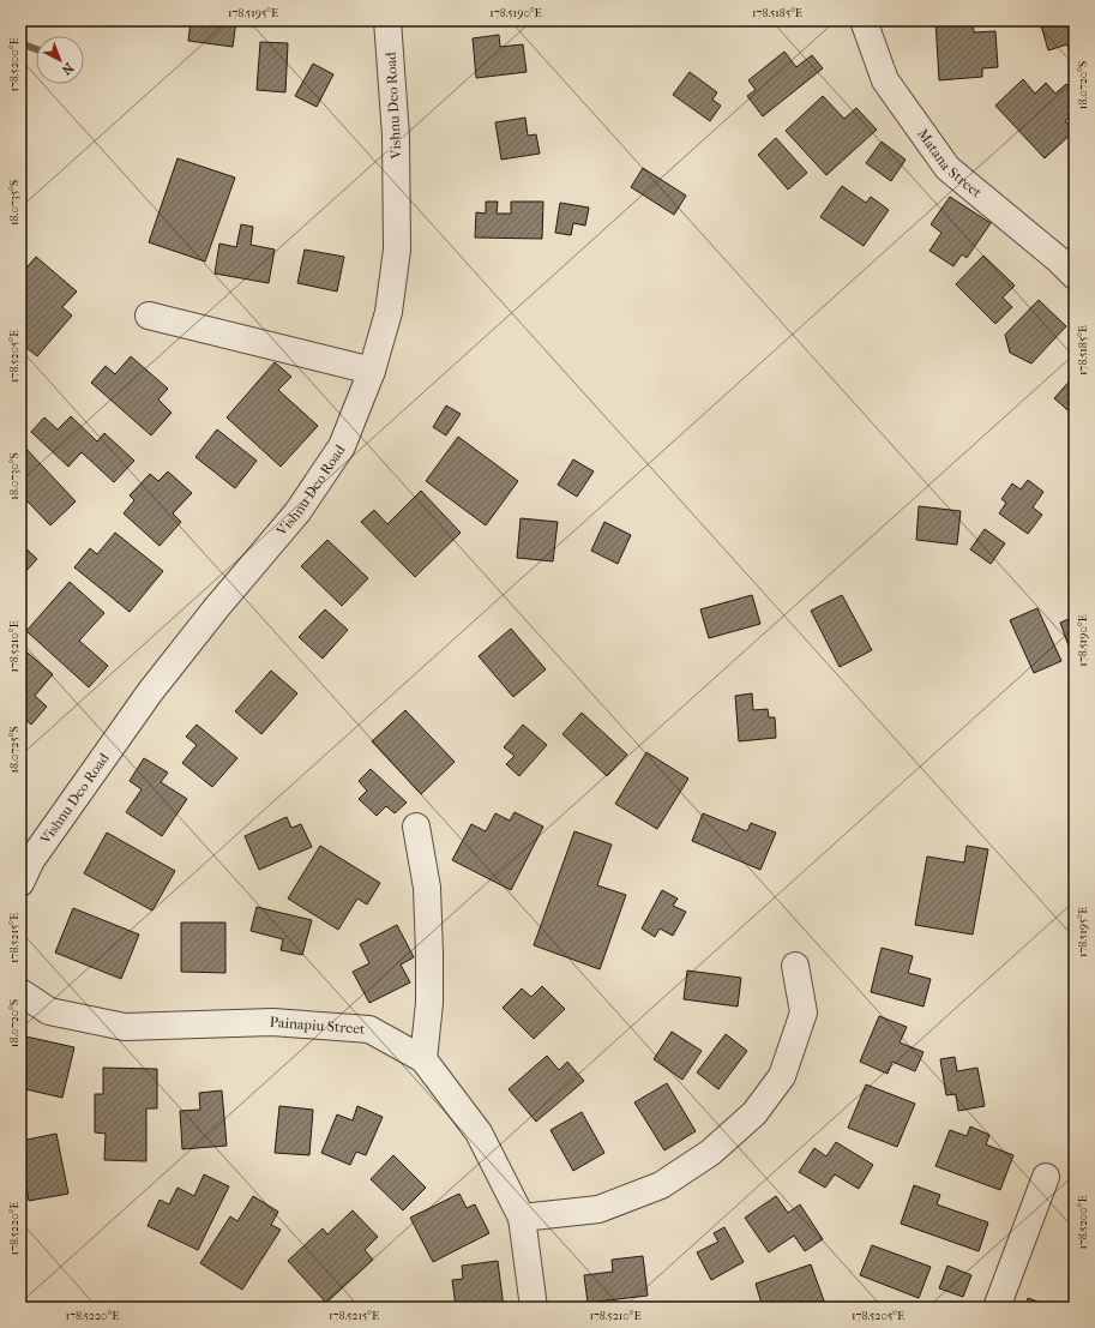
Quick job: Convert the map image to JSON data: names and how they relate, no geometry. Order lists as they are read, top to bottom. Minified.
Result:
{"streets":{"street":["Vishnu Deo Road","Matana Street","Painapiu Street"]},"north":"bottom right","coordinates":["178.5195°E","178.5190°E","178.5185°E","178.5200°E","18.0720°S","18.0735°S","178.5205°E","18.0730°S","178.5210°E","18.0725°S","178.5215°E","178.5220°E"]}
